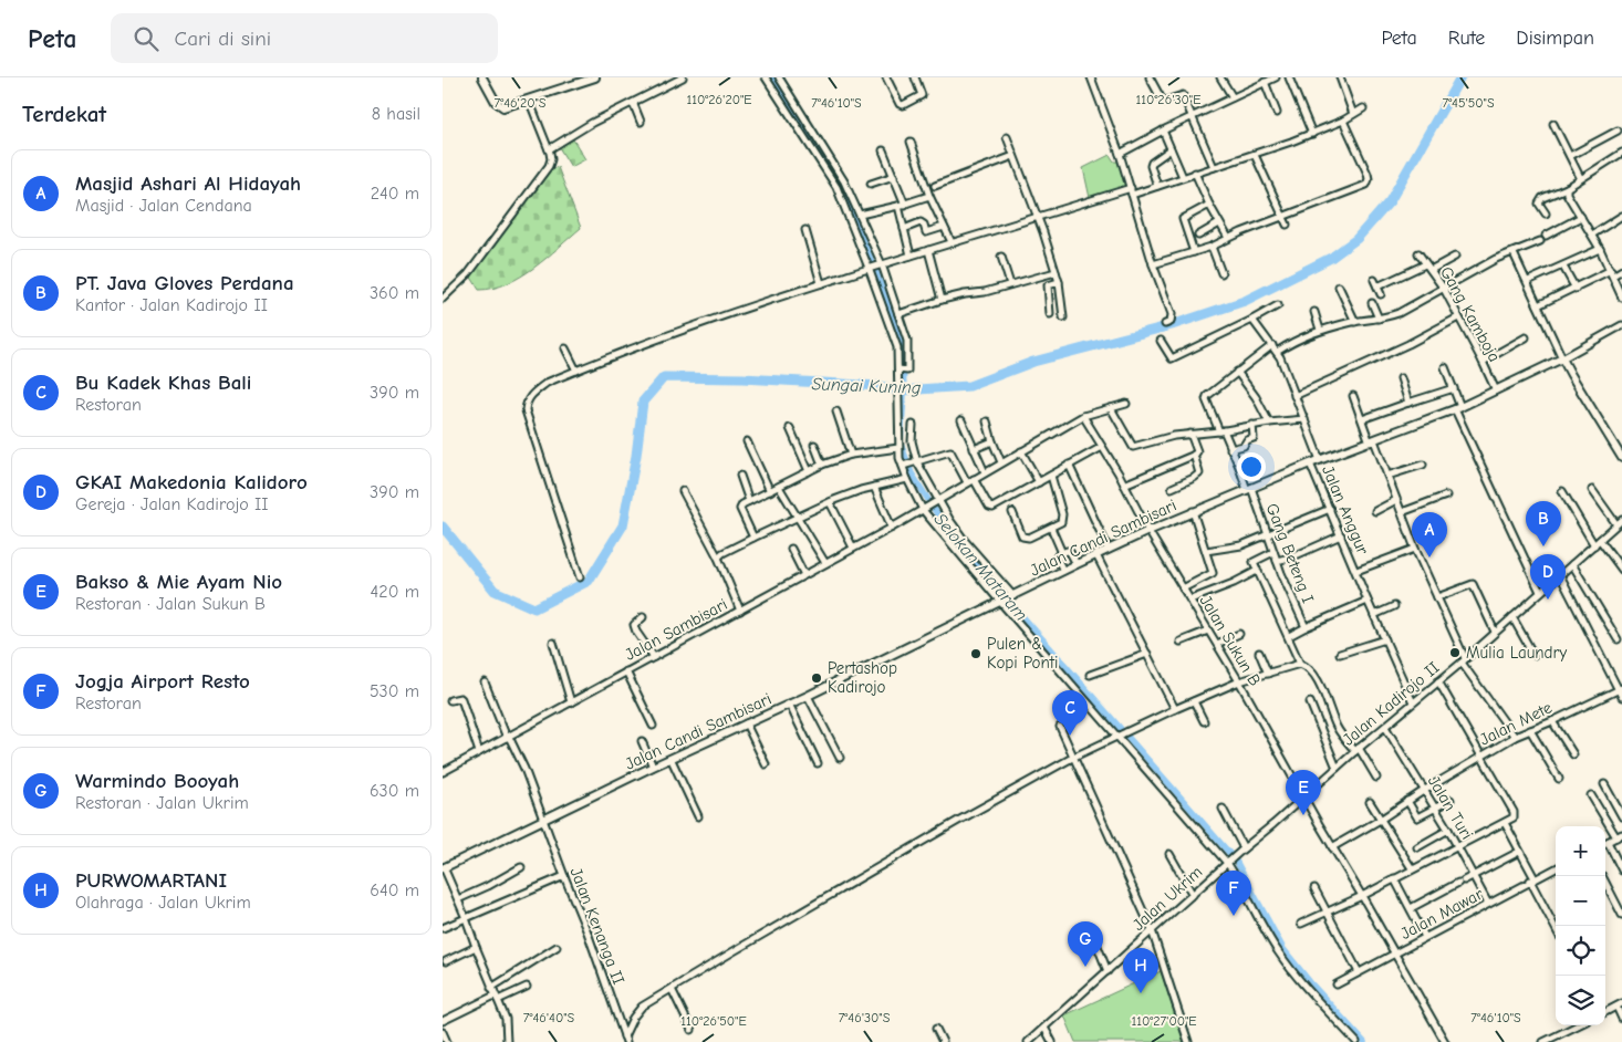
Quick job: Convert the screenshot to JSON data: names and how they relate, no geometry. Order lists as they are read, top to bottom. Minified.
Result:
{"streets":{"street":["Gang Kamboja","Jalan Anggur","Jalan Candi Sambisari","Gang Beteng I","Jalan Sambisari","Jalan Sukun B","Jalan Kadirojo II","Jalan Mete","Jalan Turi","Jalan Ukrim","Jalan Mawar","Jalan Kenanga II"]},"crossings":[["Gang Kamboja","Jalan Candi Sambisari"],["Jalan Anggur","Jalan Candi Sambisari"],["Jalan Anggur","Jalan Kadirojo II"],["Jalan Candi Sambisari","Gang Beteng I"],["Jalan Candi Sambisari","Jalan Sukun B"],["Jalan Candi Sambisari","Jalan Kenanga II"],["Jalan Sambisari","Jalan Kenanga II"],["Jalan Sukun B","Jalan Kadirojo II"],["Jalan Sukun B","Jalan Mete"],["Jalan Sukun B","Jalan Mawar"],["Jalan Kadirojo II","Jalan Turi"],["Jalan Kadirojo II","Jalan Ukrim"],["Jalan Mete","Jalan Turi"],["Jalan Turi","Jalan Mawar"]],"water":["Sungai Kuning","Selokan Mataram"],"places":["Mulia Laundry","Pulen & Kopi Ponti","Pertashop Kadirojo"],"page":{"header":"Peta","search":"Cari di sini","nav":["Peta","Rute","Disimpan"],"heading":["Terdekat","8 hasil"],"list":[{"mark":"A","name":"Masjid Ashari Al Hidayah","note":"Masjid · Jalan Cendana","value":"240 m"},{"mark":"B","name":"PT. Java Gloves Perdana","note":"Kantor · Jalan Kadirojo II","value":"360 m"},{"mark":"C","name":"Bu Kadek Khas Bali","note":"Restoran","value":"390 m"},{"mark":"D","name":"GKAI Makedonia Kalidoro","note":"Gereja · Jalan Kadirojo II","value":"390 m"},{"mark":"E","name":"Bakso & Mie Ayam Nio","note":"Restoran · Jalan Sukun B","value":"420 m"},{"mark":"F","name":"Jogja Airport Resto","note":"Restoran","value":"530 m"},{"mark":"G","name":"Warmindo Booyah","note":"Restoran · Jalan Ukrim","value":"630 m"},{"mark":"H","name":"PURWOMARTANI","note":"Olahraga · Jalan Ukrim","value":"640 m"}],"pins":["B","A","D","C","E","F","G","H"],"map_buttons":["+","−"]},"coordinates":["110°26'20\"E","110°26'30\"E","7°46'20\"S","7°46'10\"S","7°45'50\"S","7°46'40\"S","7°46'30\"S","110°26'50\"E","110°27'00\"E"]}
